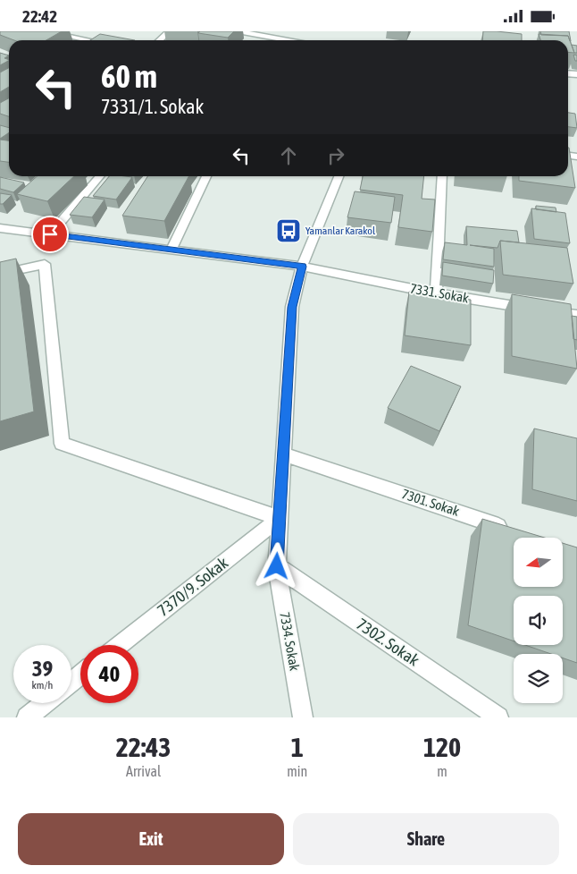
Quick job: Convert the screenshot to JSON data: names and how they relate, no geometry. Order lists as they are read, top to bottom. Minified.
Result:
{"streets":{"street":["7331. Sokak","7301. Sokak","7370/9. Sokak","7334. Sokak","7302. Sokak"]},"crossings":[["7331. Sokak","7334. Sokak"],["7301. Sokak","7334. Sokak"],["7370/9. Sokak","7334. Sokak"],["7334. Sokak","7302. Sokak"]],"places":{"bus stop":["Yamanlar Karakol"]},"north":"left","page":{"status":"22:42","turn":["60 m","7331/1. Sokak"],"speed":"39 km/h","limit":"40","eta":["22:43","Arrival","1","min","120","m"],"buttons":["Exit","Share"]}}
